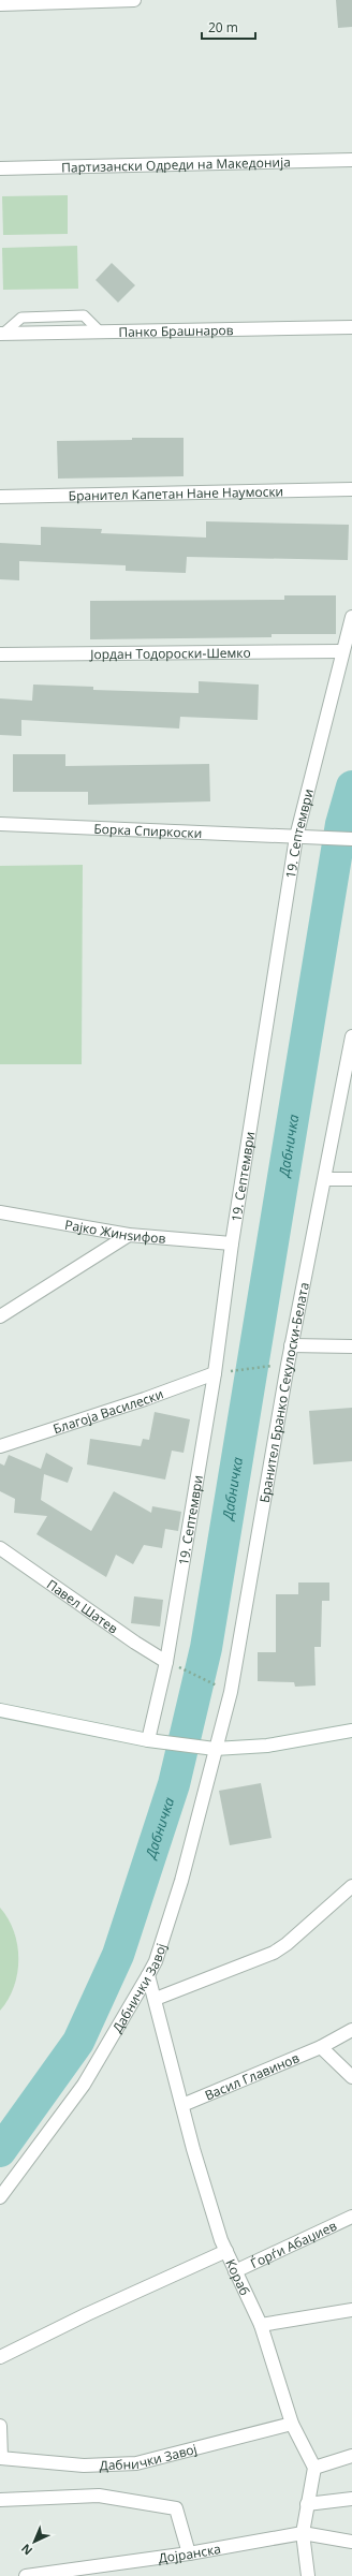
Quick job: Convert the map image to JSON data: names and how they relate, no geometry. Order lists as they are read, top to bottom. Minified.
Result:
{"streets":{"street":["Партизански Одреди на Македонија","Панко Брашнаров","Бранител Капетан Нане Наумоски","Јордан Тодороски-Шемко","Борка Спиркоски","19. Септември","Рајко Жинѕифов","Бранител Бранко Секулоски-Белата","Благоја Василески","Павел Шатев","Дабнички Завој","Васил Главинов","Ѓорѓи Абаџиев","Кораб","Дојранска"]},"crossings":[["Јордан Тодороски-Шемко","19. Септември"],["Борка Спиркоски","19. Септември"],["19. Септември","Рајко Жинѕифов"],["19. Септември","Благоја Василески"],["19. Септември","Павел Шатев"],["Бранител Бранко Секулоски-Белата","Дабнички Завој"],["Дабнички Завој","Кораб"],["Васил Главинов","Кораб"],["Ѓорѓи Абаџиев","Кораб"]],"water":["Дабничка"],"scale_bar":"20 m","north":"bottom left"}
